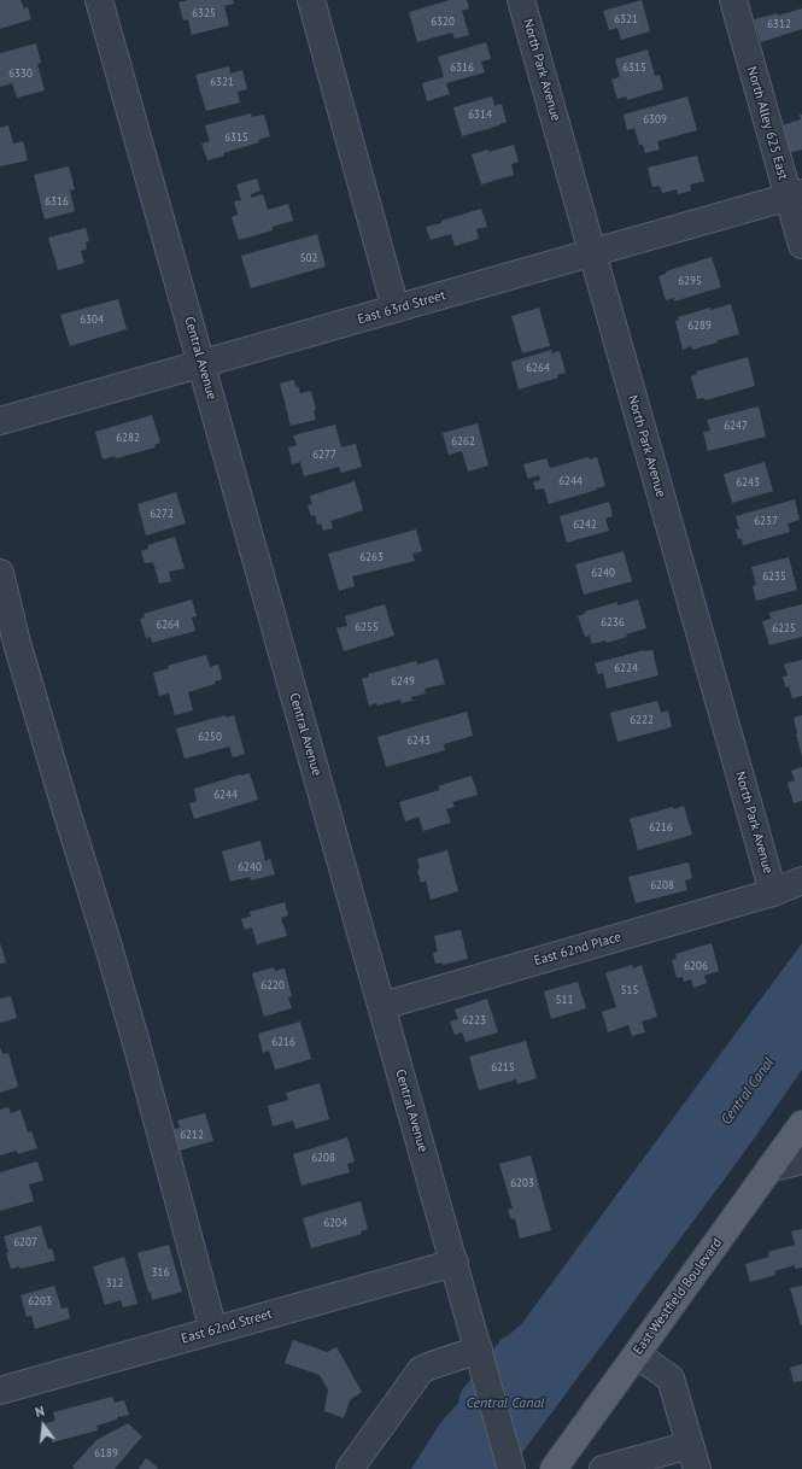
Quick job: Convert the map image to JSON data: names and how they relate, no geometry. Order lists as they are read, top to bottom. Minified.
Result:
{"streets":{"main road":["East Westfield Boulevard"],"street":["North Park Avenue","North Alley 625 East","East 63rd Street","Central Avenue","East 62nd Place","East 62nd Street"]},"crossings":[["North Park Avenue","East 63rd Street"],["North Park Avenue","East 62nd Place"],["North Alley 625 East","East 63rd Street"],["East 63rd Street","Central Avenue"],["Central Avenue","East 62nd Place"],["Central Avenue","East 62nd Street"]],"water":["Central Canal"],"house_numbers":["6325","6321","6320","6312","6316","6315","6330","6321","6314","6309","6315","6316","502","6295","6304","6289","6264","6247","6282","6262","6277","6244","6243","6272","6237","6242","6263","6240","6235","6236","6264","6255","6225","6224","6249","6222","6250","6243","6244","6216","6240","6208","6206","6220","515","511","6223","6216","6215","6212","6208","6203","6204","6207","316","312","6203","6189"],"north":"top"}
